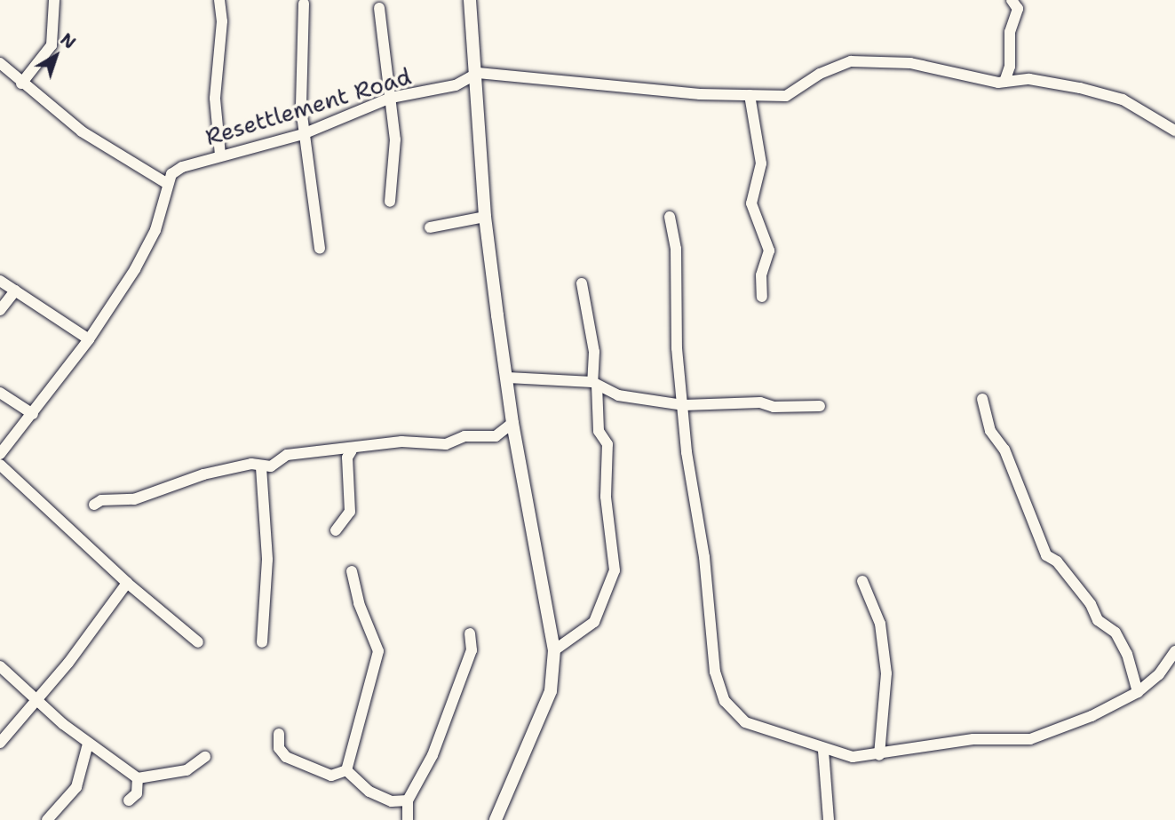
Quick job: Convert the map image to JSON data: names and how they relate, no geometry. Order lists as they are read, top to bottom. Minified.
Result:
{"streets":{"street":["Resettlement Road"]},"north":"top right"}
